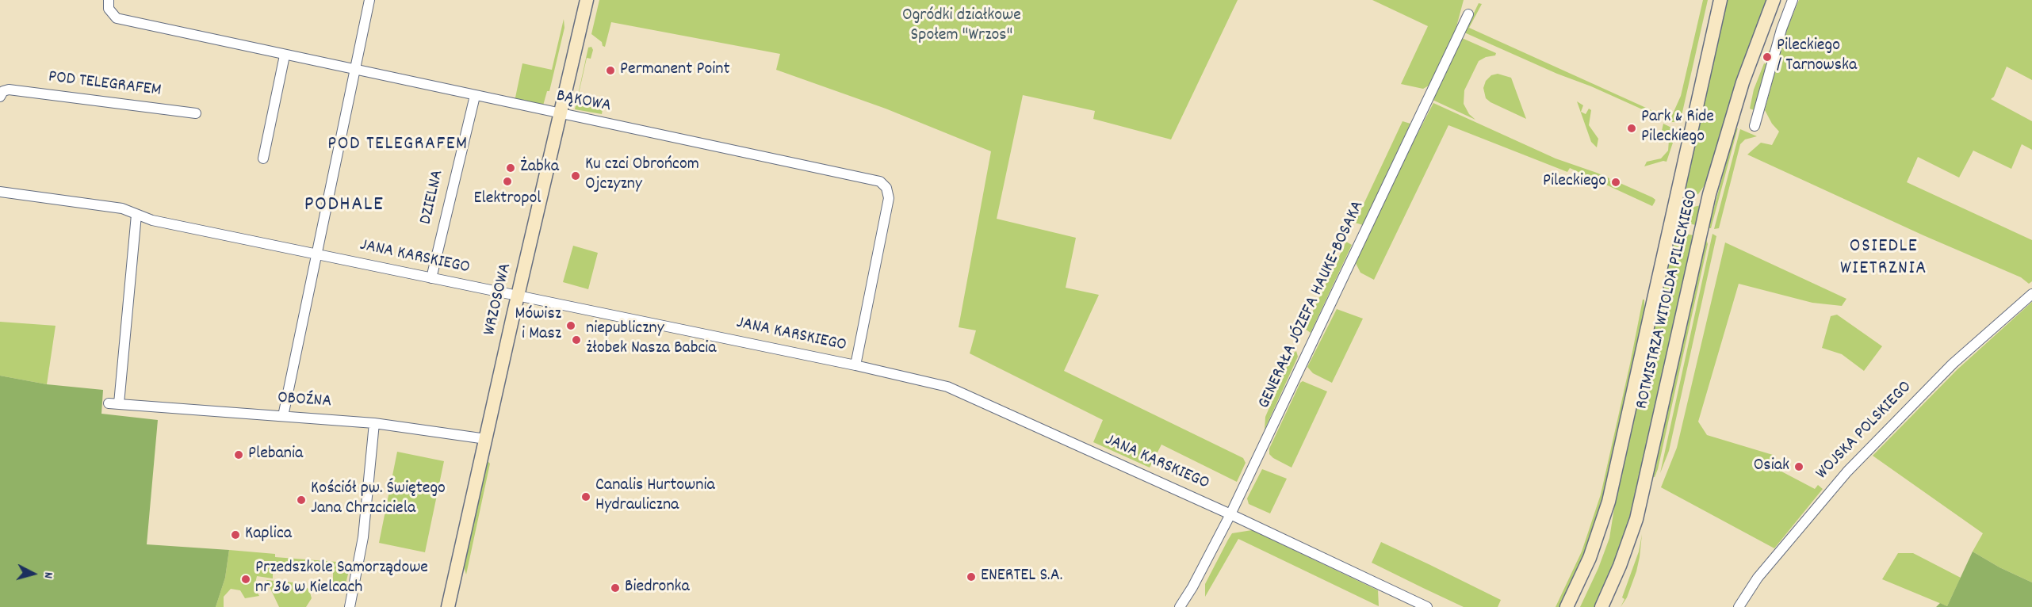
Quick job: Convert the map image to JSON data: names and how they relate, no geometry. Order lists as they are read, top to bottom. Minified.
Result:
{"streets":{"main road":["WRZOSOWA","ROTMISTRZA WITOLDA PILECKIEGO"],"street":["POD TELEGRAFEM","BĄKOWA","DZIELNA","JANA KARSKIEGO","GENERAŁA JÓZEFA HAUKE-BOSAKA","OBOŹNA","WOJSKA POLSKIEGO"]},"crossings":[["BĄKOWA","DZIELNA"],["BĄKOWA","JANA KARSKIEGO"],["BĄKOWA","WRZOSOWA"],["DZIELNA","JANA KARSKIEGO"],["JANA KARSKIEGO","WRZOSOWA"],["JANA KARSKIEGO","GENERAŁA JÓZEFA HAUKE-BOSAKA"],["WRZOSOWA","OBOŹNA"]],"districts":["POD TELEGRAFEM","PODHALE","OSIEDLE WIETRZNIA"],"parks":["Ogródki działkowe Społem \"Wrzos\""],"places":["Pileckiego / Tarnowska","Permanent Point","Park & Ride Pileckiego","Żabka","Ku czci Obrońcom Ojczyzny","Elektropol","Pileckiego","Mówisz i Masz","niepubliczny żłobek Nasza Babcia","Plebania","Osiak","Canalis Hurtownia Hydrauliczna","Kościół pw. Świętego Jana Chrzciciela","Kaplica","ENERTEL S.A.","Przedszkole Samorządowe nr 36 w Kielcach","Biedronka"],"north":"right"}
